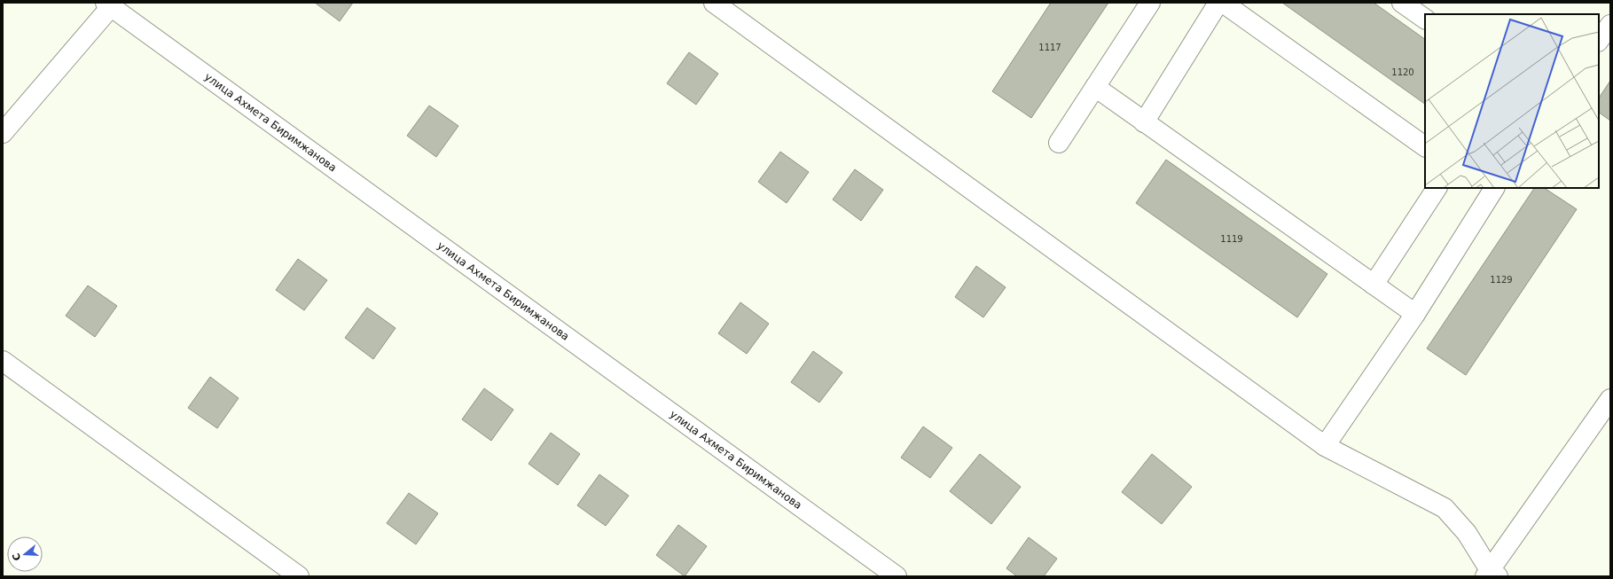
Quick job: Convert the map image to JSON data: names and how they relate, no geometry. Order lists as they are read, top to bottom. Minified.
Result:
{"streets":{"street":["улица Ахмета Биримжанова"]},"house_numbers":["1117","1120","1119","1129"],"north":"left"}
